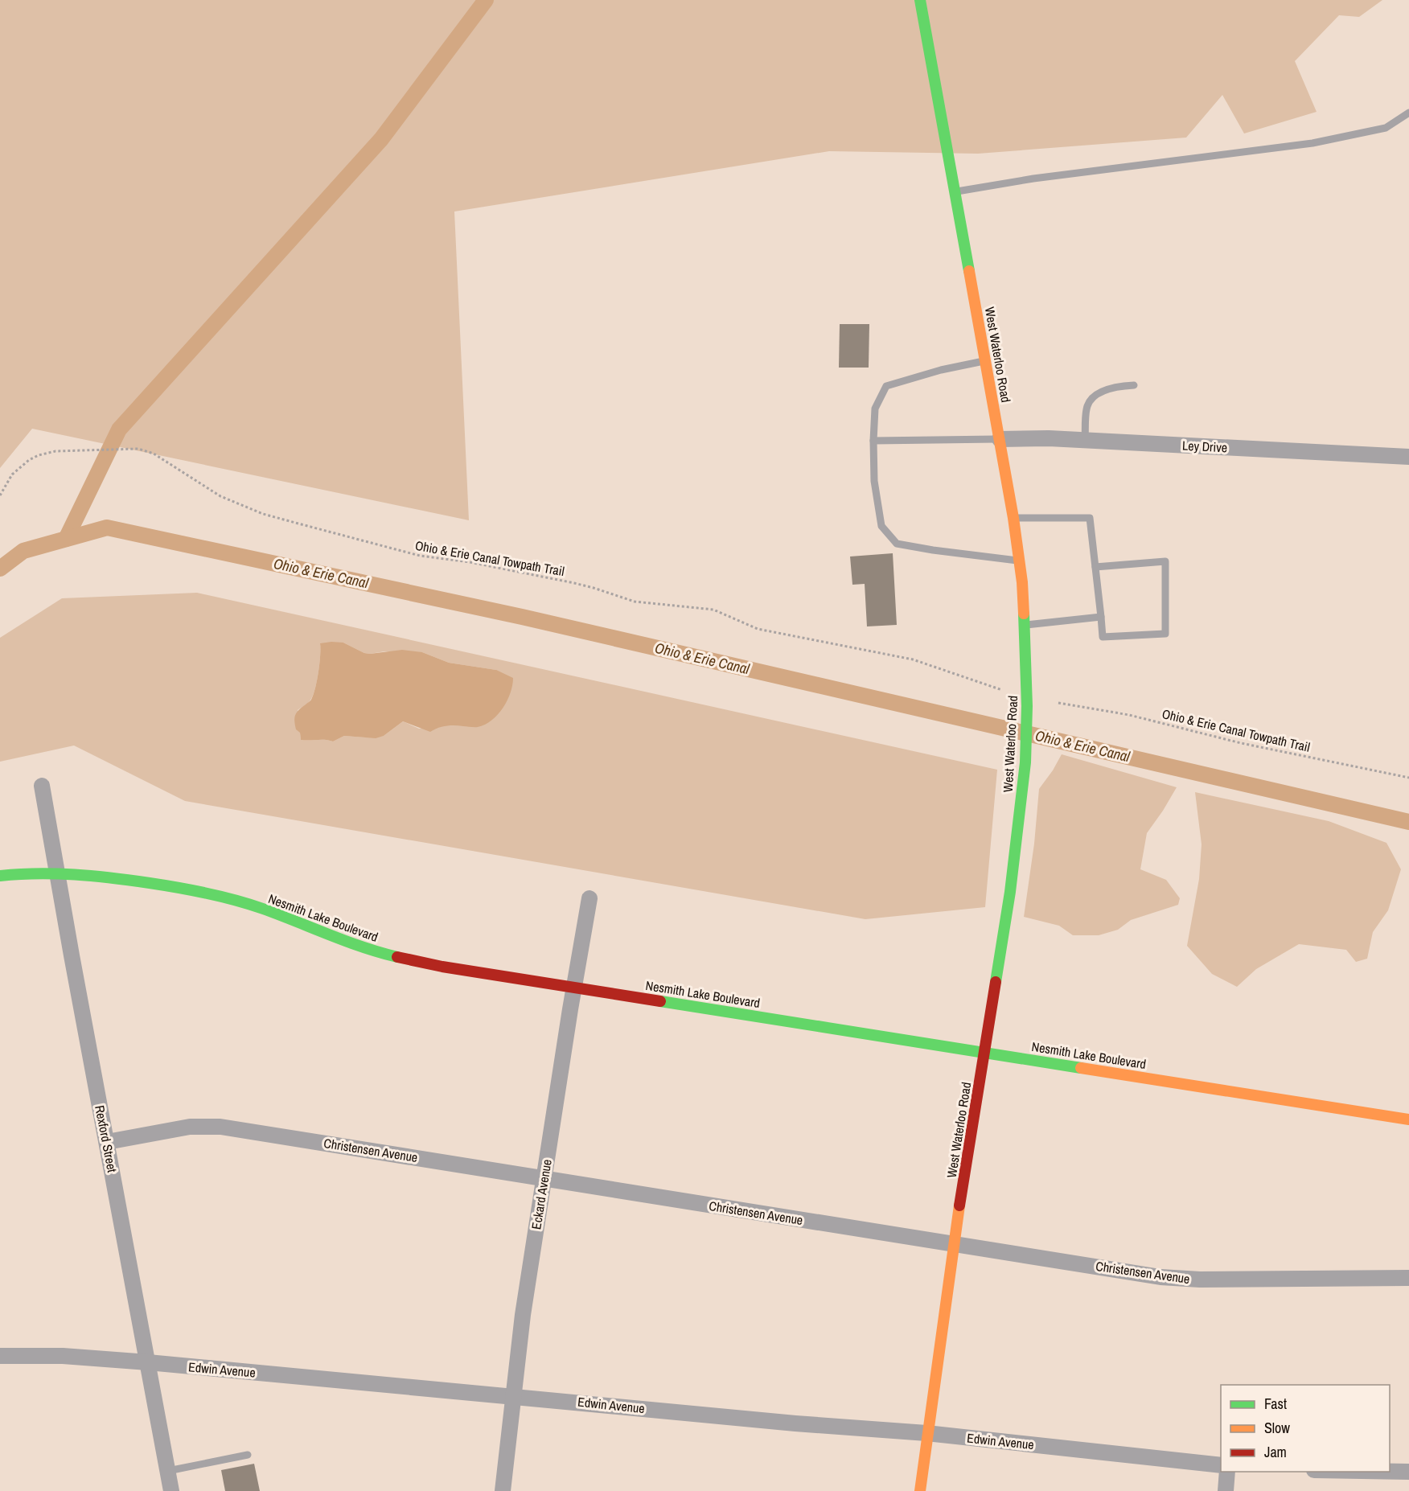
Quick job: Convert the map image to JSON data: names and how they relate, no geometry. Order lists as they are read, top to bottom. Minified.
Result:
{"streets":{"main road":["West Waterloo Road","Nesmith Lake Boulevard"],"street":["Ley Drive","Rexford Street","Christensen Avenue","Eckard Avenue","Edwin Avenue"],"path":["Ohio & Erie Canal Towpath Trail"]},"crossings":[["West Waterloo Road","Ley Drive"],["West Waterloo Road","Nesmith Lake Boulevard"],["West Waterloo Road","Christensen Avenue"],["West Waterloo Road","Edwin Avenue"],["Nesmith Lake Boulevard","Rexford Street"],["Nesmith Lake Boulevard","Eckard Avenue"],["Rexford Street","Christensen Avenue"],["Rexford Street","Edwin Avenue"],["Christensen Avenue","Eckard Avenue"],["Eckard Avenue","Edwin Avenue"]],"water":["Ohio & Erie Canal"],"legend":["Fast","Slow","Jam"]}
